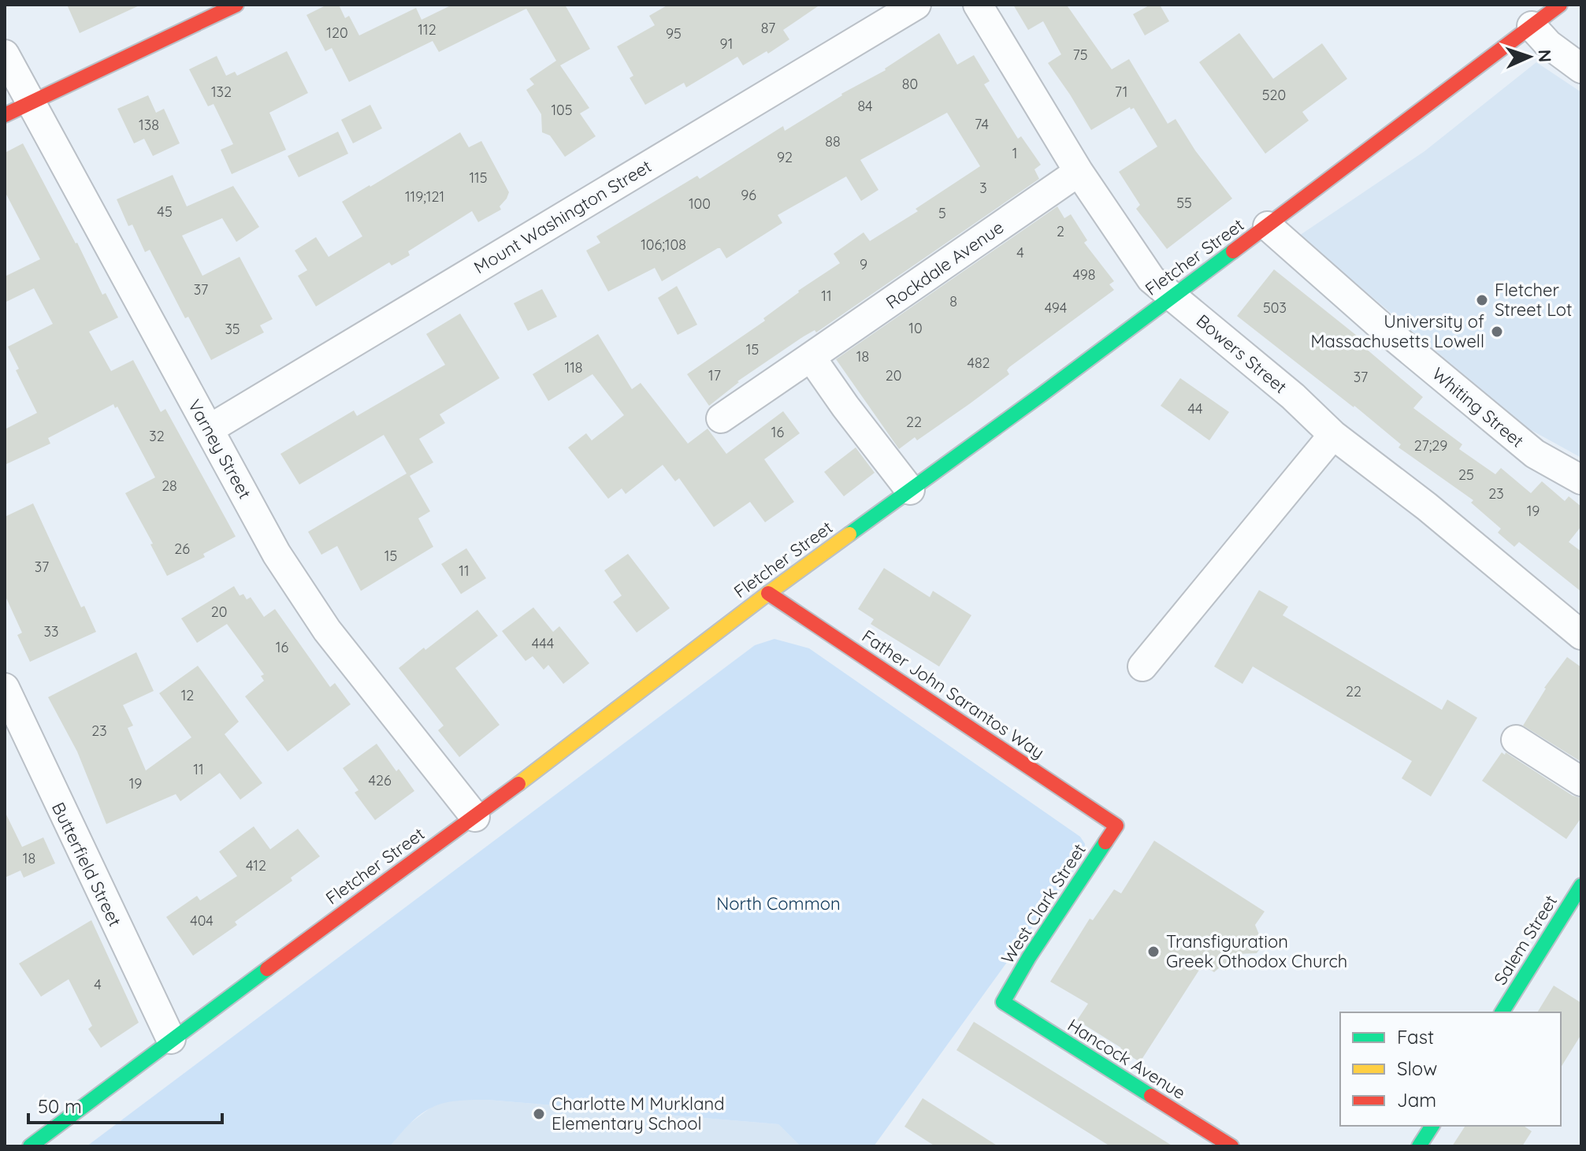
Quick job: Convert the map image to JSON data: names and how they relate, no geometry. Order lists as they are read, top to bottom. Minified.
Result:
{"streets":{"main road":["Fletcher Street","Father John Sarantos Way","West Clark Street","Salem Street","Hancock Avenue"],"street":["Mount Washington Street","Rockdale Avenue","Bowers Street","Whiting Street","Varney Street","Butterfield Street"]},"crossings":[["Mount Washington Street","Varney Street"],["Fletcher Street","Bowers Street"],["Fletcher Street","Whiting Street"],["Fletcher Street","Varney Street"],["Fletcher Street","Father John Sarantos Way"],["Fletcher Street","Butterfield Street"],["Rockdale Avenue","Bowers Street"],["Father John Sarantos Way","West Clark Street"],["West Clark Street","Hancock Avenue"]],"parks":["North Common"],"places":["Fletcher Street Lot","University of Massachusetts Lowell","Transfiguration Greek Othodox Church","Charlotte M Murkland Elementary School"],"house_numbers":["87","112","120","95","91","75","80","132","71","520","84","105","74","138","88","1","92","115","3","96","119;121","55","100","45","5","2","106;108","4","9","498","37","11","8","494","503","10","35","15","18","482","118","17","20","37","44","22","16","32","27;29","25","28","23","19","26","15","37","11","20","33","444","16","22","12","23","11","426","19","18","412","404","4"],"legend":["Fast","Slow","Jam"],"scale_bar":"50 m","north":"right"}
